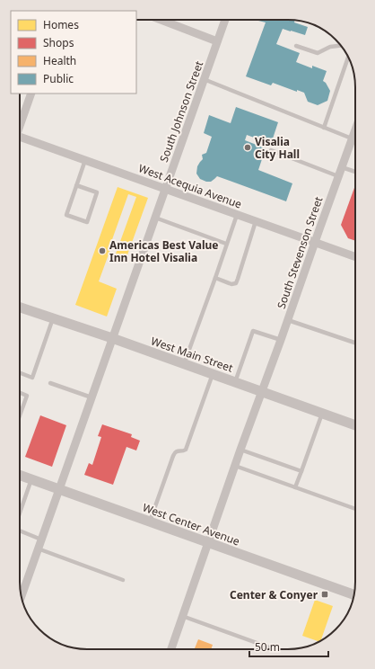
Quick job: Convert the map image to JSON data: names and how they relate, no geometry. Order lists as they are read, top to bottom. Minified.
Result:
{"streets":{"street":["South Johnson Street","West Acequia Avenue","South Stevenson Street","West Main Street","West Center Avenue"]},"crossings":[["South Johnson Street","West Acequia Avenue"],["South Johnson Street","West Main Street"],["South Johnson Street","West Center Avenue"],["West Acequia Avenue","South Stevenson Street"],["South Stevenson Street","West Main Street"],["South Stevenson Street","West Center Avenue"]],"places":{"other":["Visalia City Hall","Americas Best Value Inn Hotel Visalia"],"transit":["Center & Conyer"]},"legend":["Homes","Shops","Health","Public"],"scale_bar":"50 m"}
